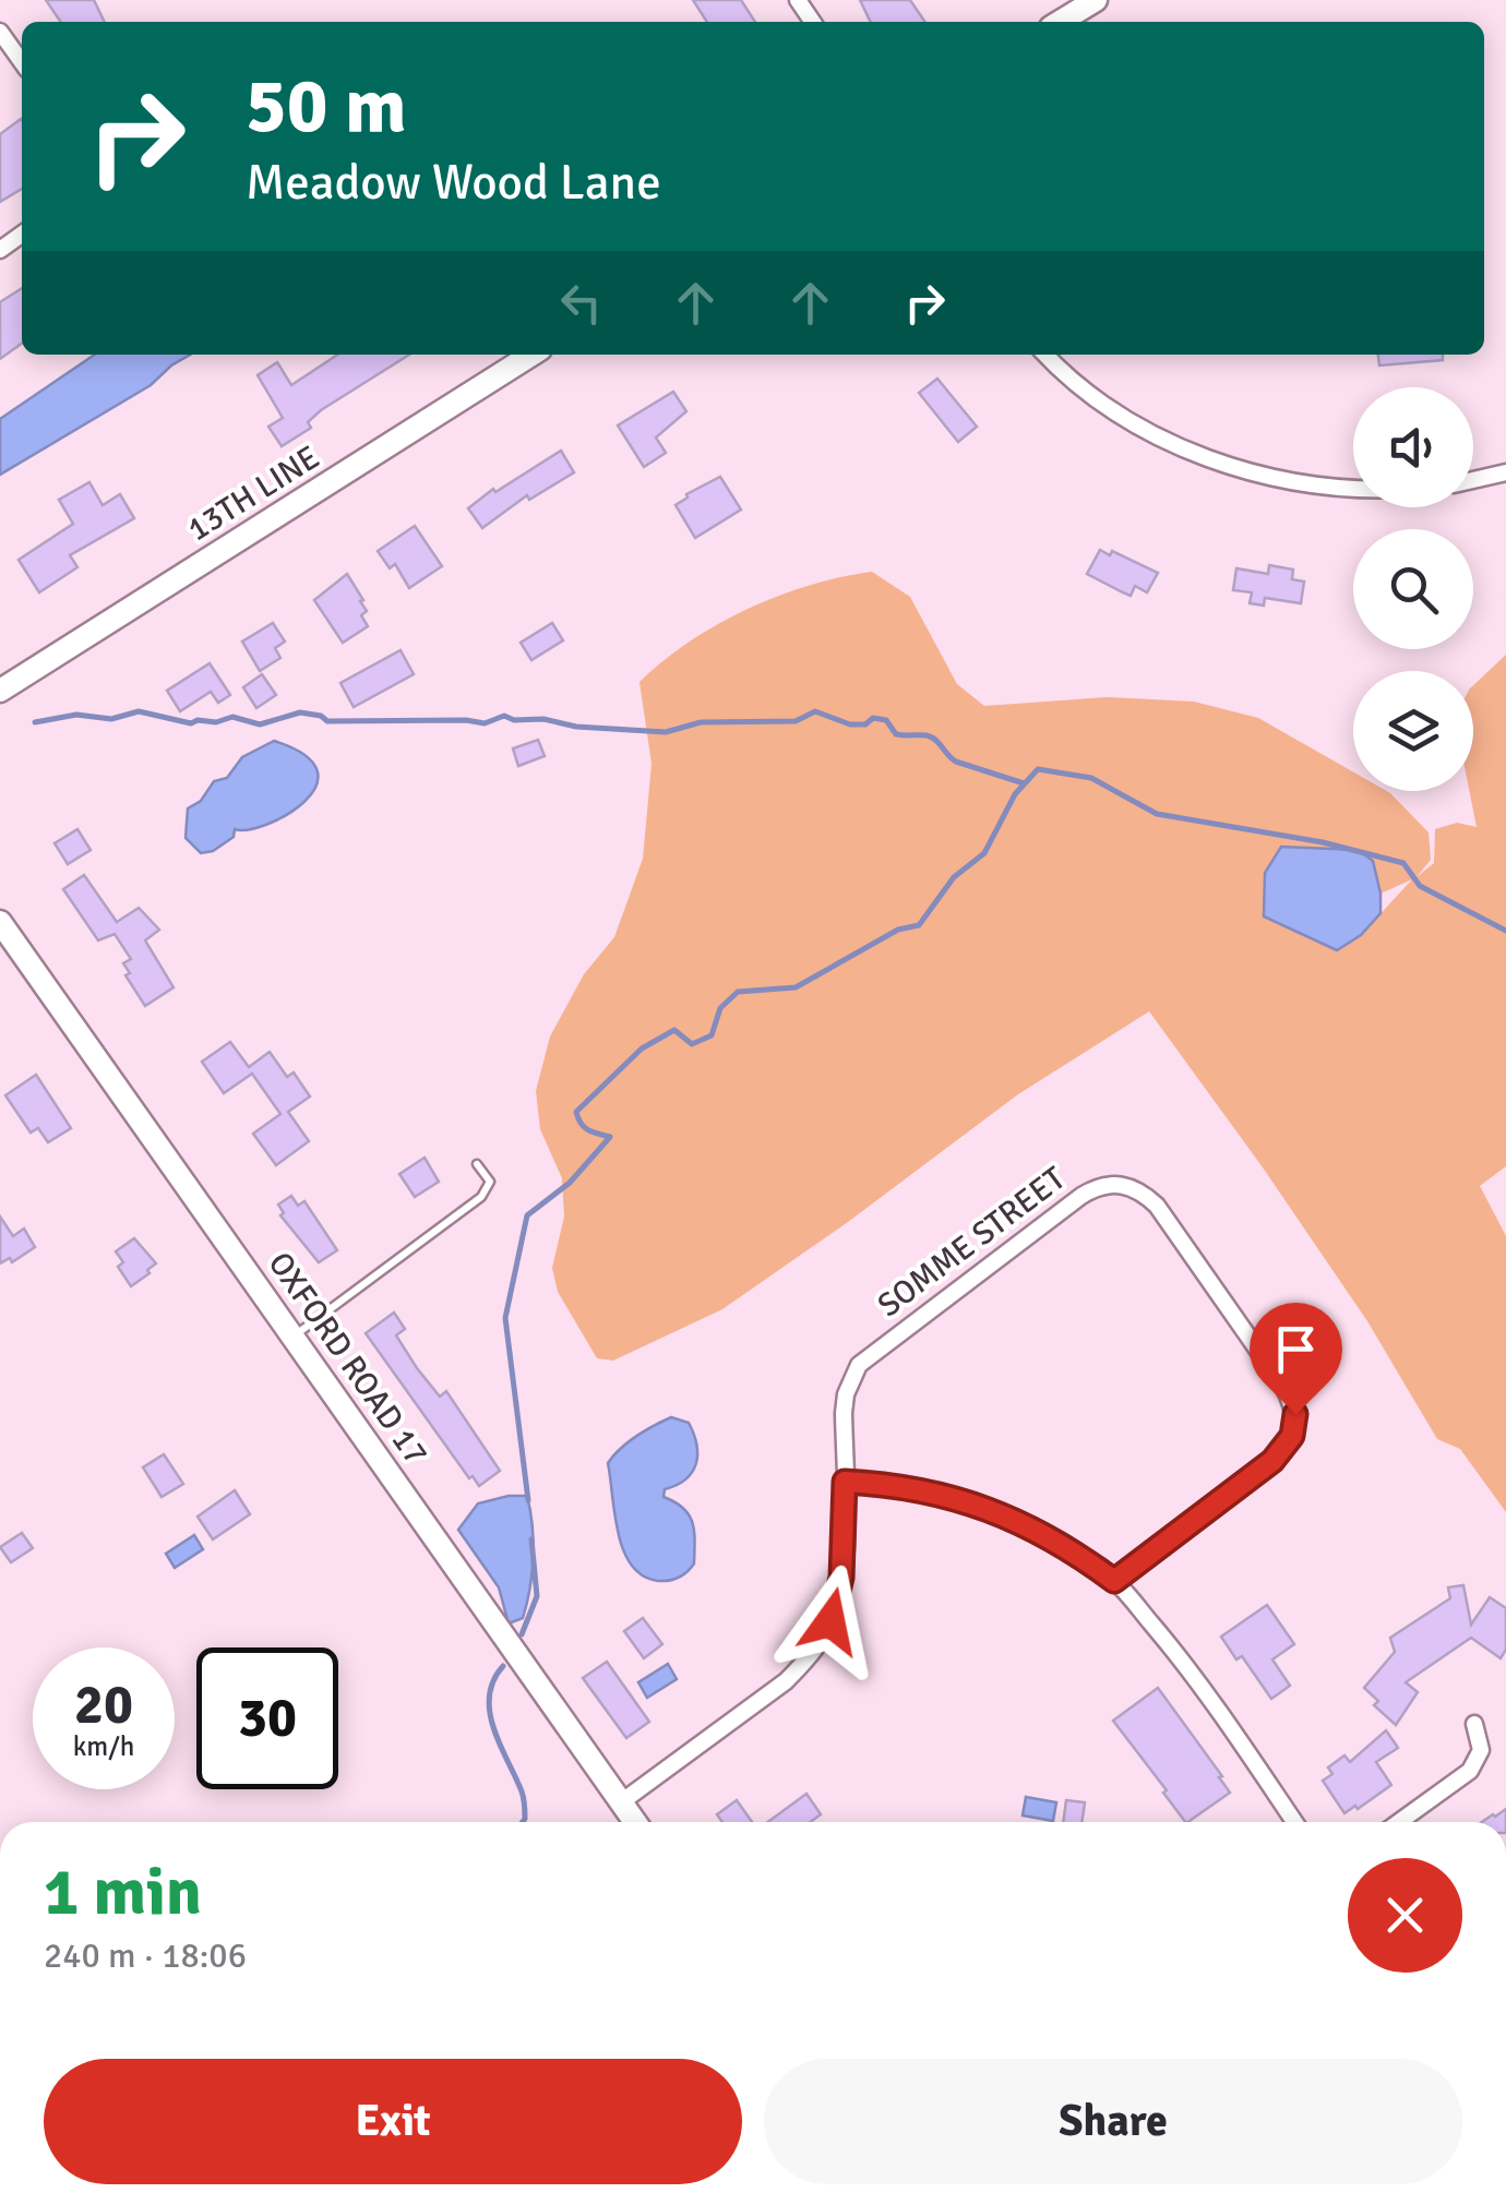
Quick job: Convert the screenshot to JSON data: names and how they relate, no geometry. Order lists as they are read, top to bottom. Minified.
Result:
{"streets":{"main road":["13TH LINE","OXFORD ROAD 17"],"street":["SOMME STREET"]},"crossings":[["SOMME STREET","OXFORD ROAD 17"]],"page":{"turn":["50 m","Meadow Wood Lane"],"speed":"20 km/h","limit":"30","heading":["1 min","240 m · 18:06"],"buttons":["Exit","Share"]}}
